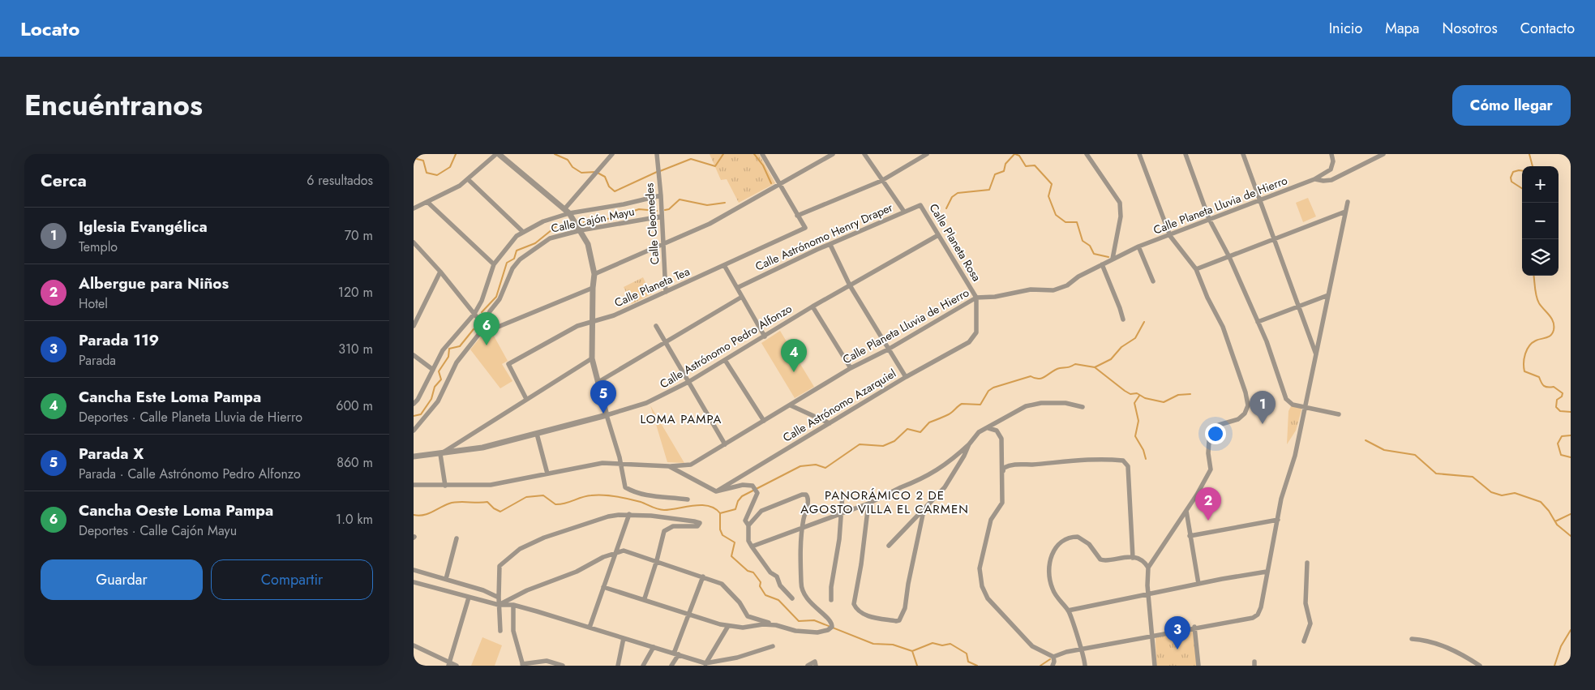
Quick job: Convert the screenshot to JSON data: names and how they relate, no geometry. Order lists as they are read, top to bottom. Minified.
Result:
{"streets":{"street":["Calle Planeta Lluvia de Hierro","Calle Cajón Mayu","Calle Cleomedes","Calle Astrónomo Henry Draper","Calle Planeta Rosa","Calle Planeta Tea","Calle Astrónomo Pedro Alfonzo","Calle Astrónomo Azarquiel"]},"crossings":[["Calle Planeta Lluvia de Hierro","Calle Planeta Rosa"],["Calle Cajón Mayu","Calle Cleomedes"],["Calle Cleomedes","Calle Planeta Tea"],["Calle Astrónomo Henry Draper","Calle Planeta Rosa"],["Calle Planeta Rosa","Calle Astrónomo Pedro Alfonzo"],["Calle Planeta Rosa","Calle Astrónomo Azarquiel"]],"districts":["LOMA PAMPA","PANORÁMICO 2 DE AGOSTO VILLA EL CARMEN"],"page":{"header":"Locato","nav":["Inicio","Mapa","Nosotros","Contacto"],"title":"Encuéntranos","buttons":["Cómo llegar",["Guardar","Compartir"]],"heading":["Cerca","6 resultados"],"map_buttons":["+","−"],"list":[{"mark":"1","name":"Iglesia Evangélica","note":"Templo","value":"70 m"},{"mark":"2","name":"Albergue para Niños","note":"Hotel","value":"120 m"},{"mark":"3","name":"Parada 119","note":"Parada","value":"310 m"},{"mark":"4","name":"Cancha Este Loma Pampa","note":"Deportes · Calle Planeta Lluvia de Hierro","value":"600 m"},{"mark":"5","name":"Parada X","note":"Parada · Calle Astrónomo Pedro Alfonzo","value":"860 m"},{"mark":"6","name":"Cancha Oeste Loma Pampa","note":"Deportes · Calle Cajón Mayu","value":"1.0 km"}],"pins":["6","4","5","1","2","3"]}}
